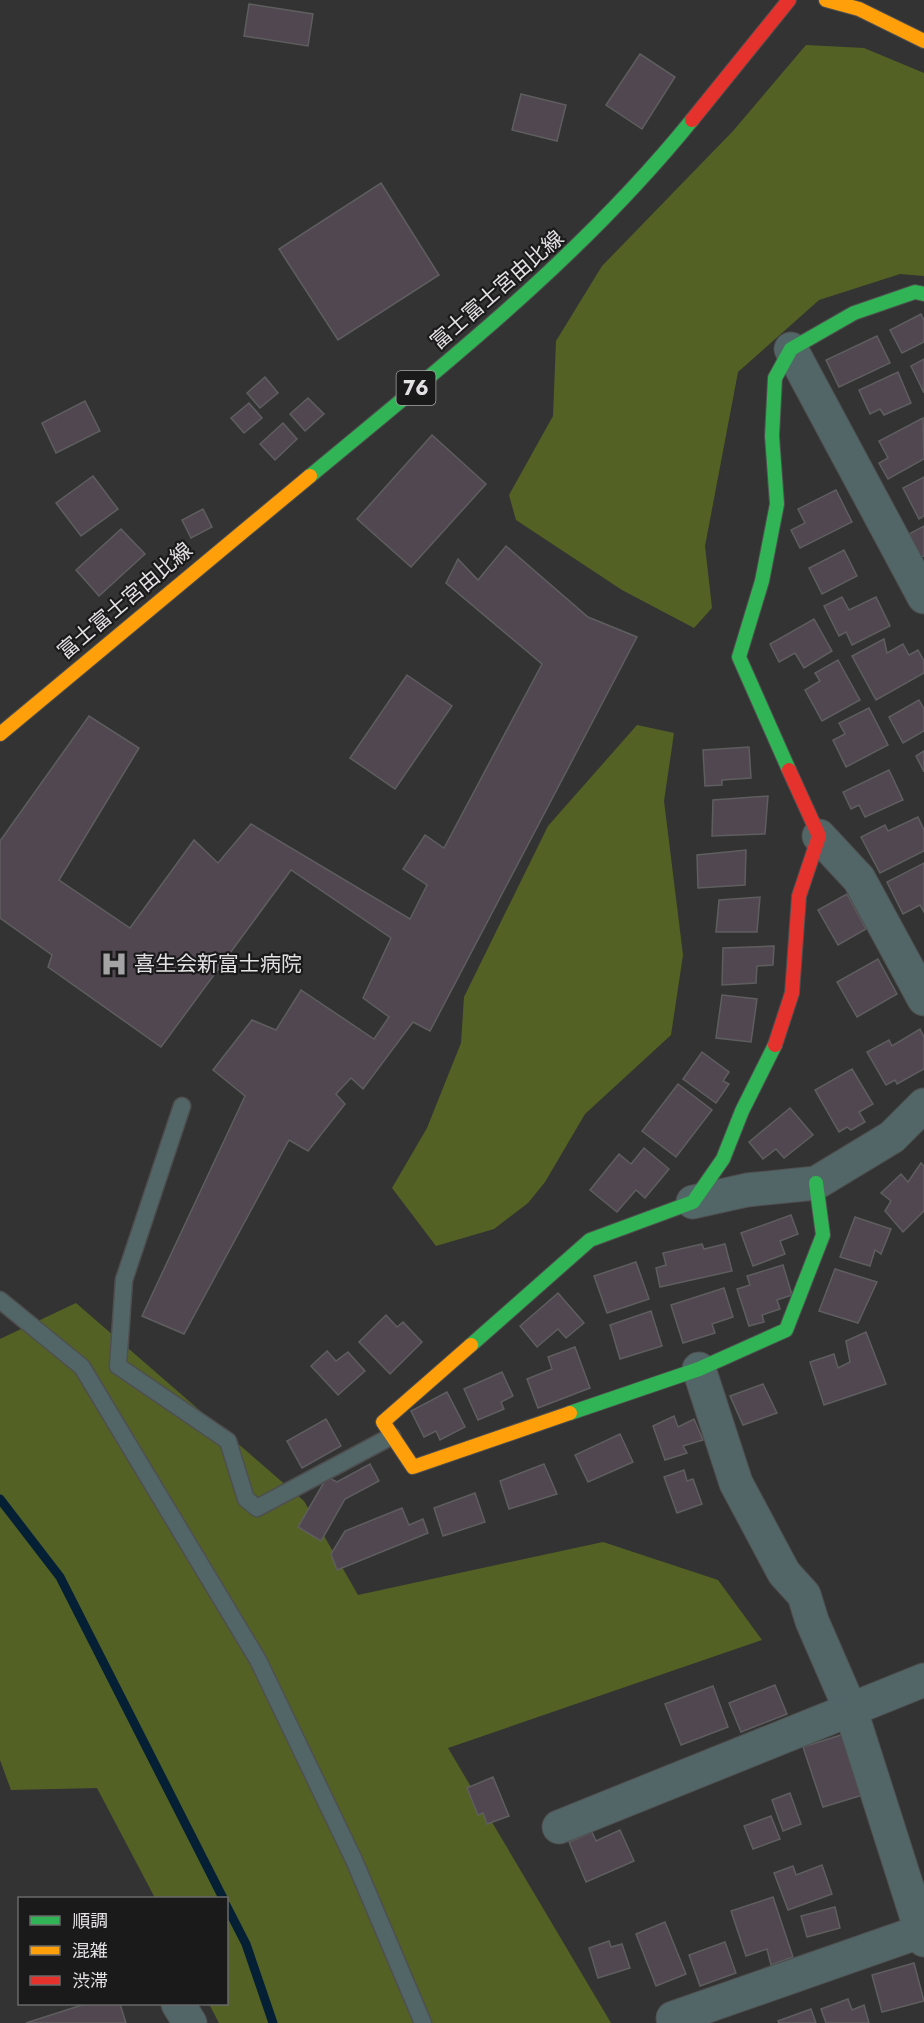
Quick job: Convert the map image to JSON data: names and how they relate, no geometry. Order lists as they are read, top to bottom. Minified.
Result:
{"streets":{"street":["富士富士宮由比線","76"]},"places":{"hospital":["喜生会新富士病院"]},"legend":["順調","混雑","渋滞"]}
